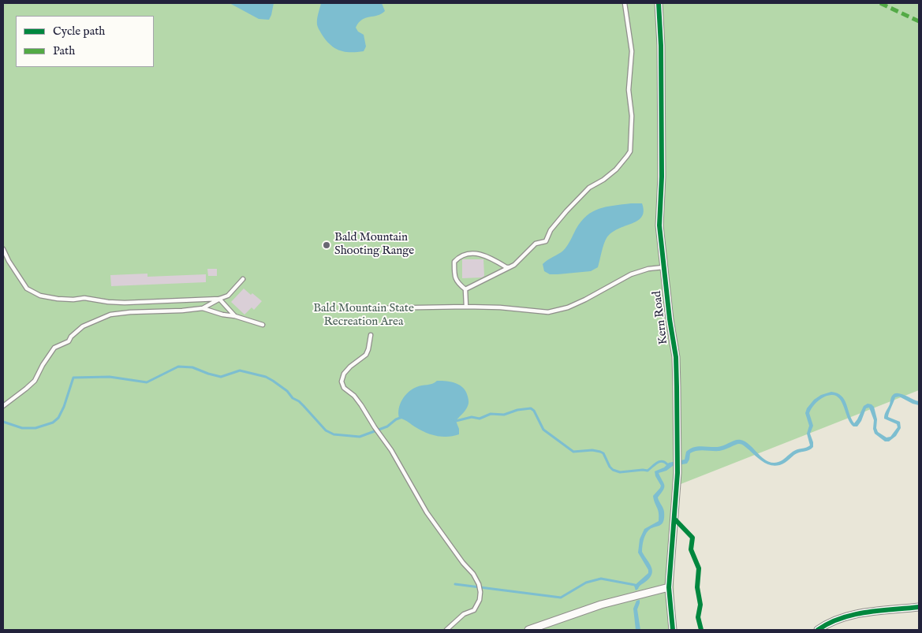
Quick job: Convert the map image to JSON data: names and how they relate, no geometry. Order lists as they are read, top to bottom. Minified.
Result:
{"streets":{"street":["Kern Road"]},"parks":["Bald Mountain State Recreation Area"],"places":["Bald Mountain Shooting Range"],"legend":["Cycle path","Path"]}
